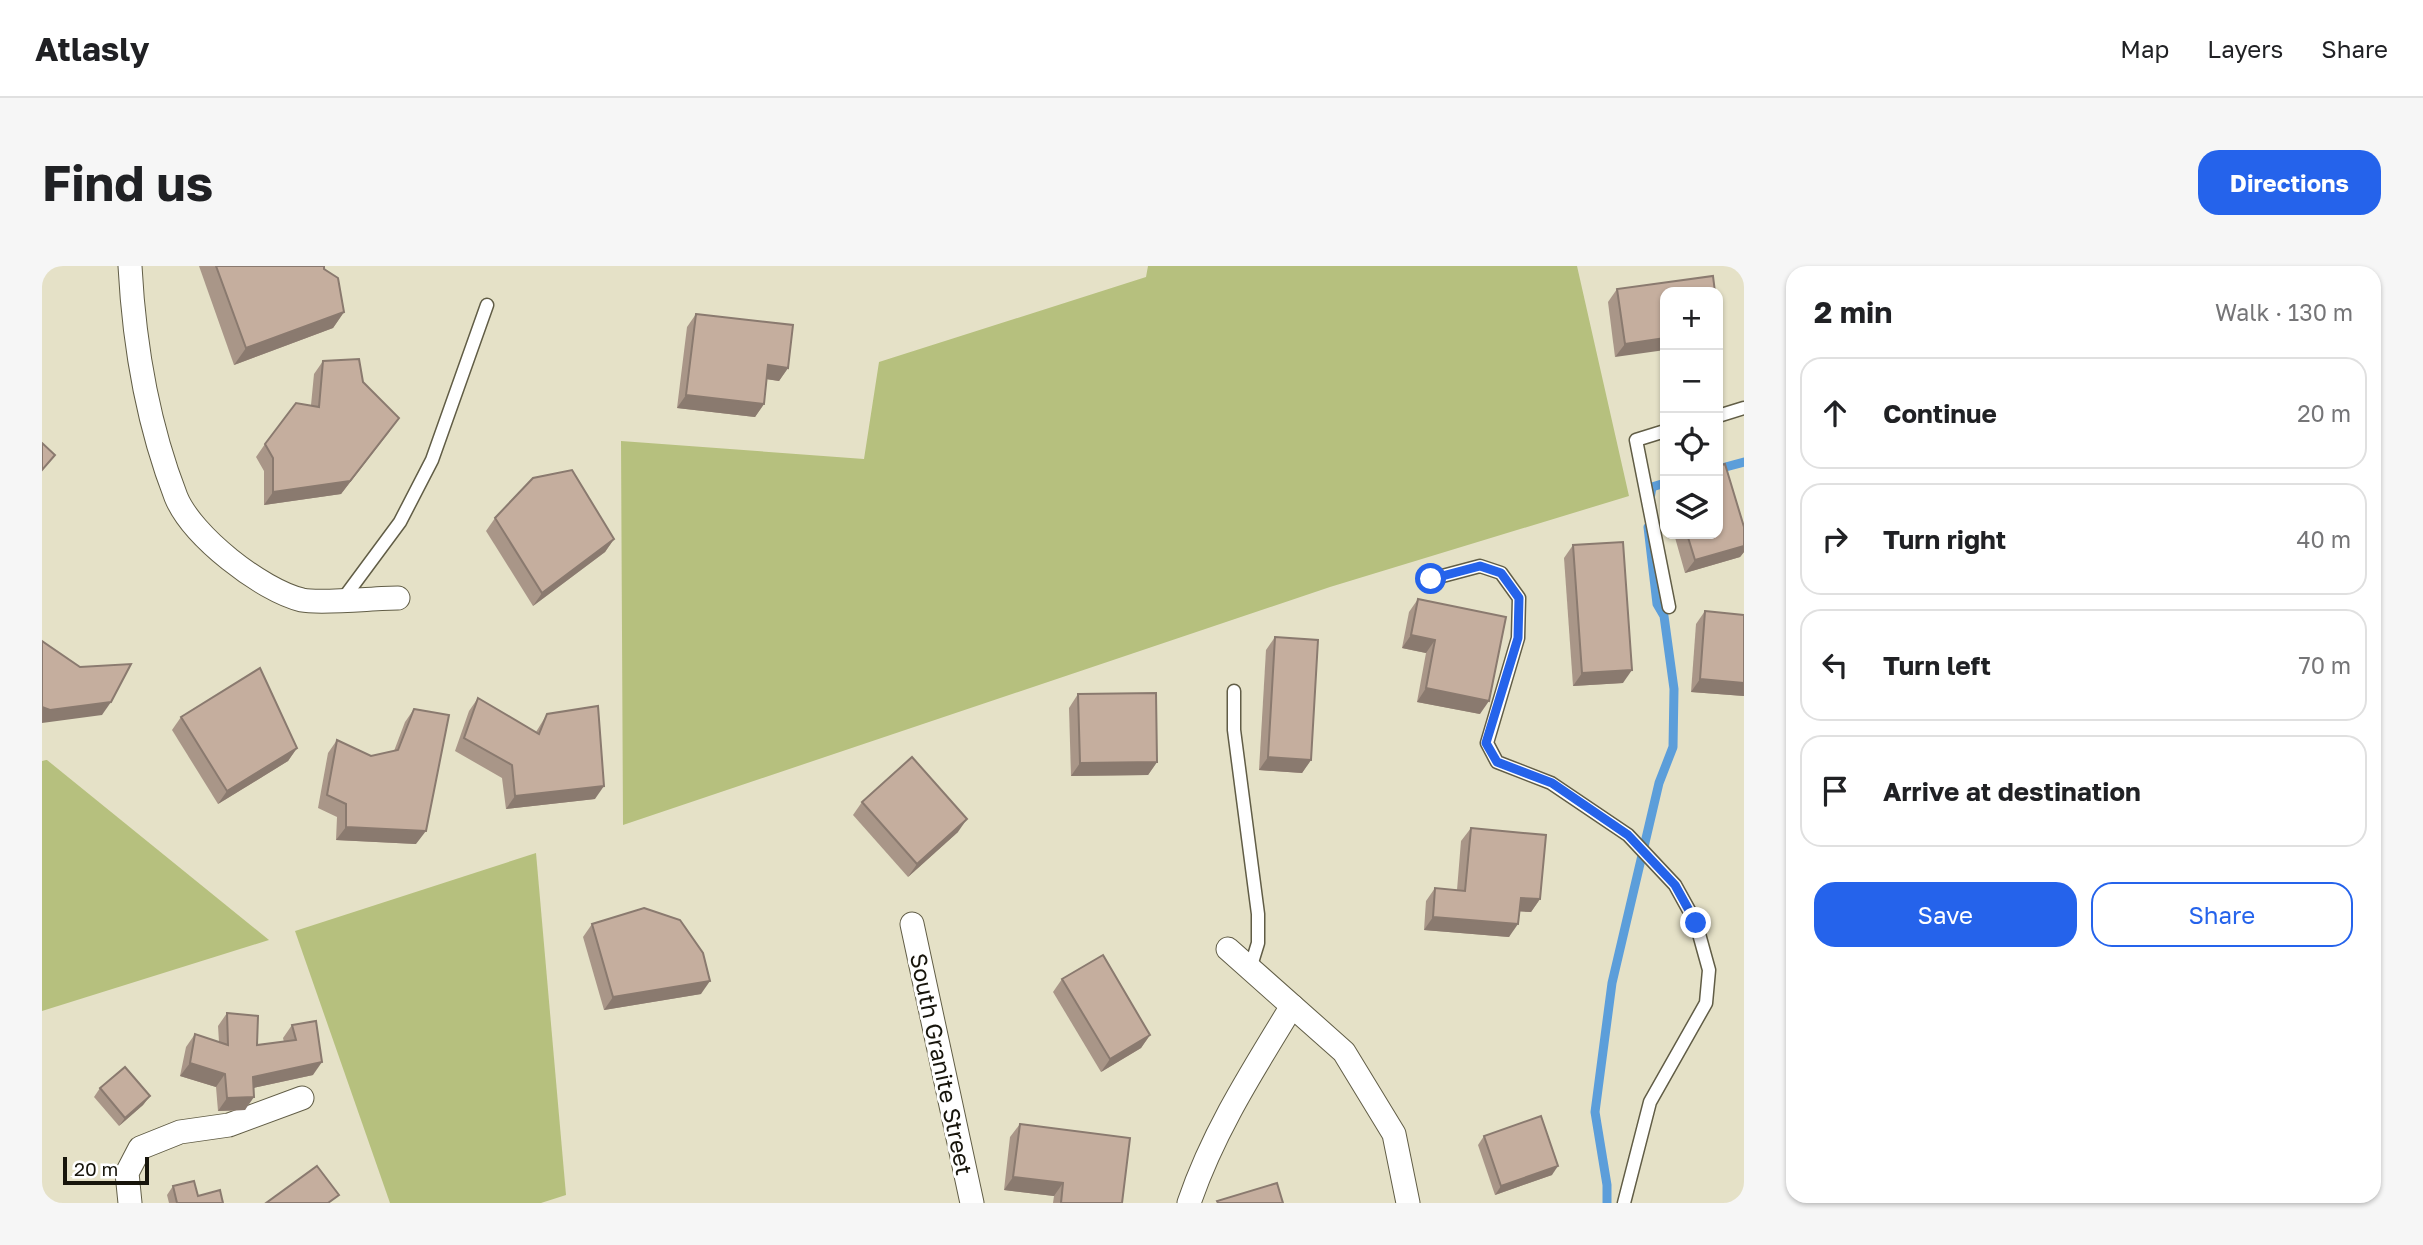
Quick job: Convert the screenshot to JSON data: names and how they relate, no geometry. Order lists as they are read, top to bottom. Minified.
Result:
{"streets":{"street":["South Granite Street"]},"scale_bar":"20 m","page":{"header":"Atlasly","nav":["Map","Layers","Share"],"buttons":["Directions",["Save","Share"]],"title":"Find us","heading":["2 min","Walk · 130 m"],"map_buttons":["+","−"],"list":[["Continue","20 m"],["Turn right","40 m"],["Turn left","70 m"],"Arrive at destination"],"scale":"20 m"}}
